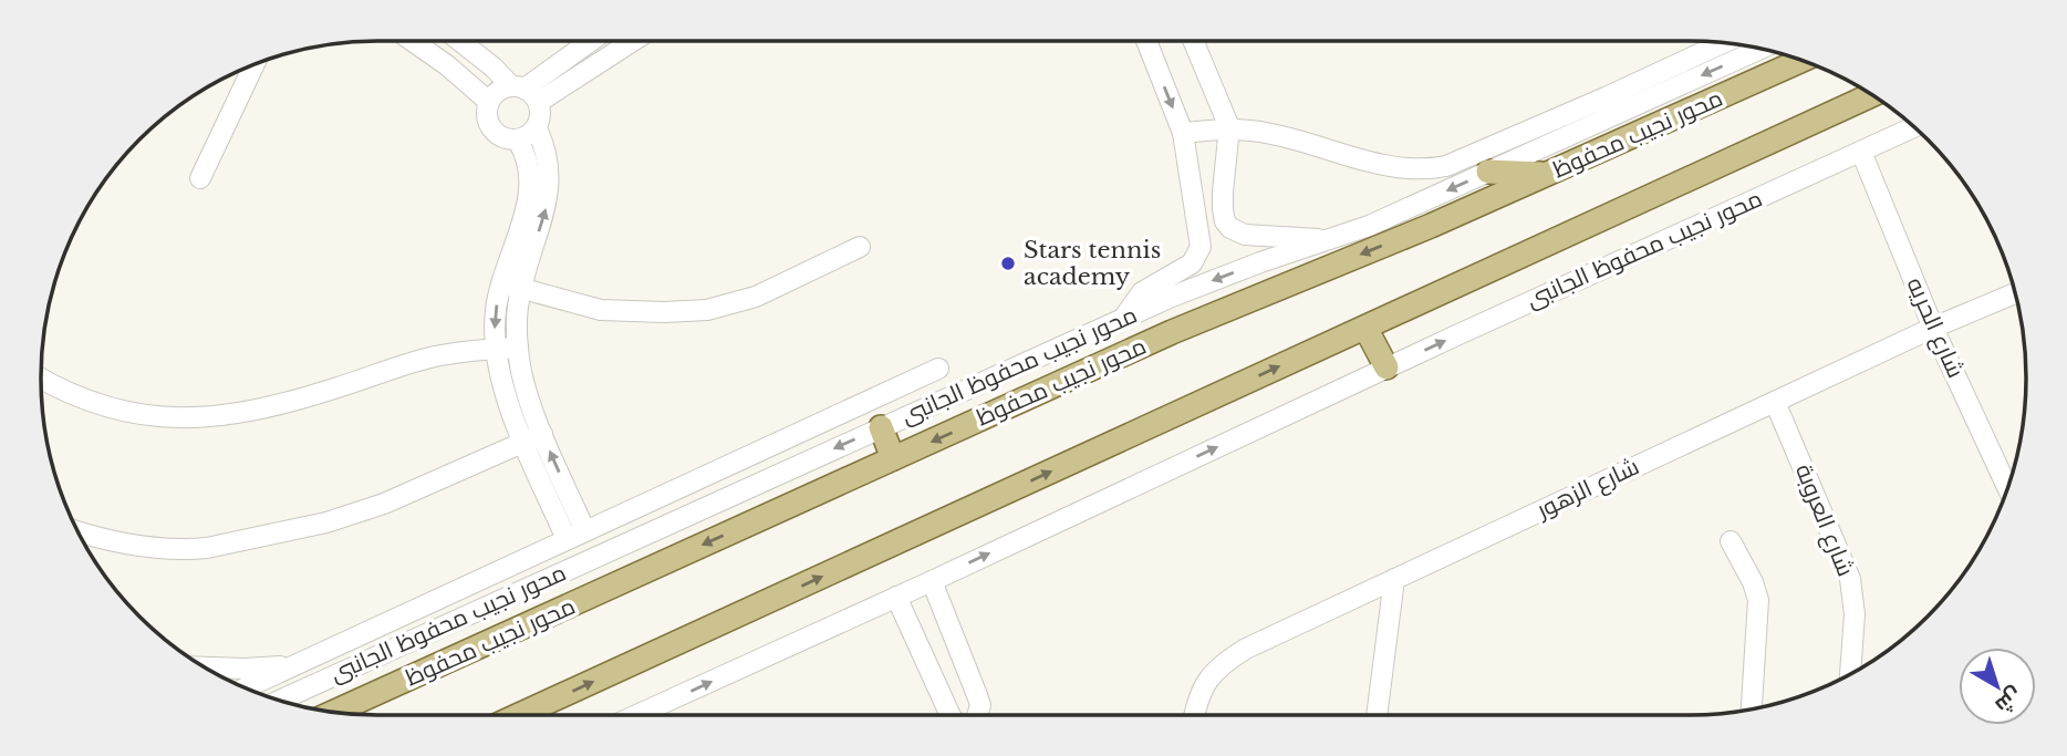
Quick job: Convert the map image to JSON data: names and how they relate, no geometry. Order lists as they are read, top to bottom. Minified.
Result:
{"streets":{"main road":["محور نجيب محفوظ"],"street":["محور نجيب محفوظ الجانبى","شارع الحريه","شارع الزهور","شارع العروبة"]},"crossings":[["محور نجيب محفوظ الجانبى","شارع الحريه"],["شارع الحريه","شارع الزهور"],["شارع الزهور","شارع العروبة"]],"places":["Stars tennis academy"],"north":"bottom right"}
